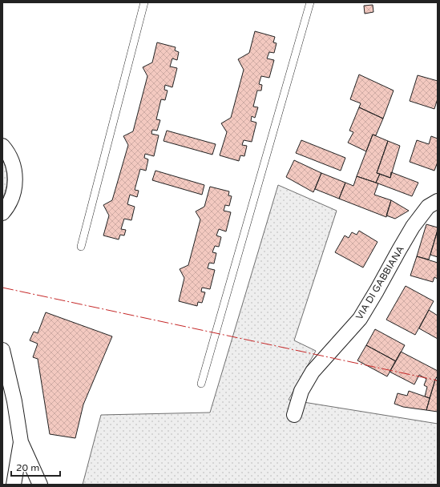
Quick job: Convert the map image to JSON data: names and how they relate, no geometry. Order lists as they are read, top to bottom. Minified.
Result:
{"streets":{"street":["VIA DI GABBIANA"]},"scale_bar":"20 m"}
